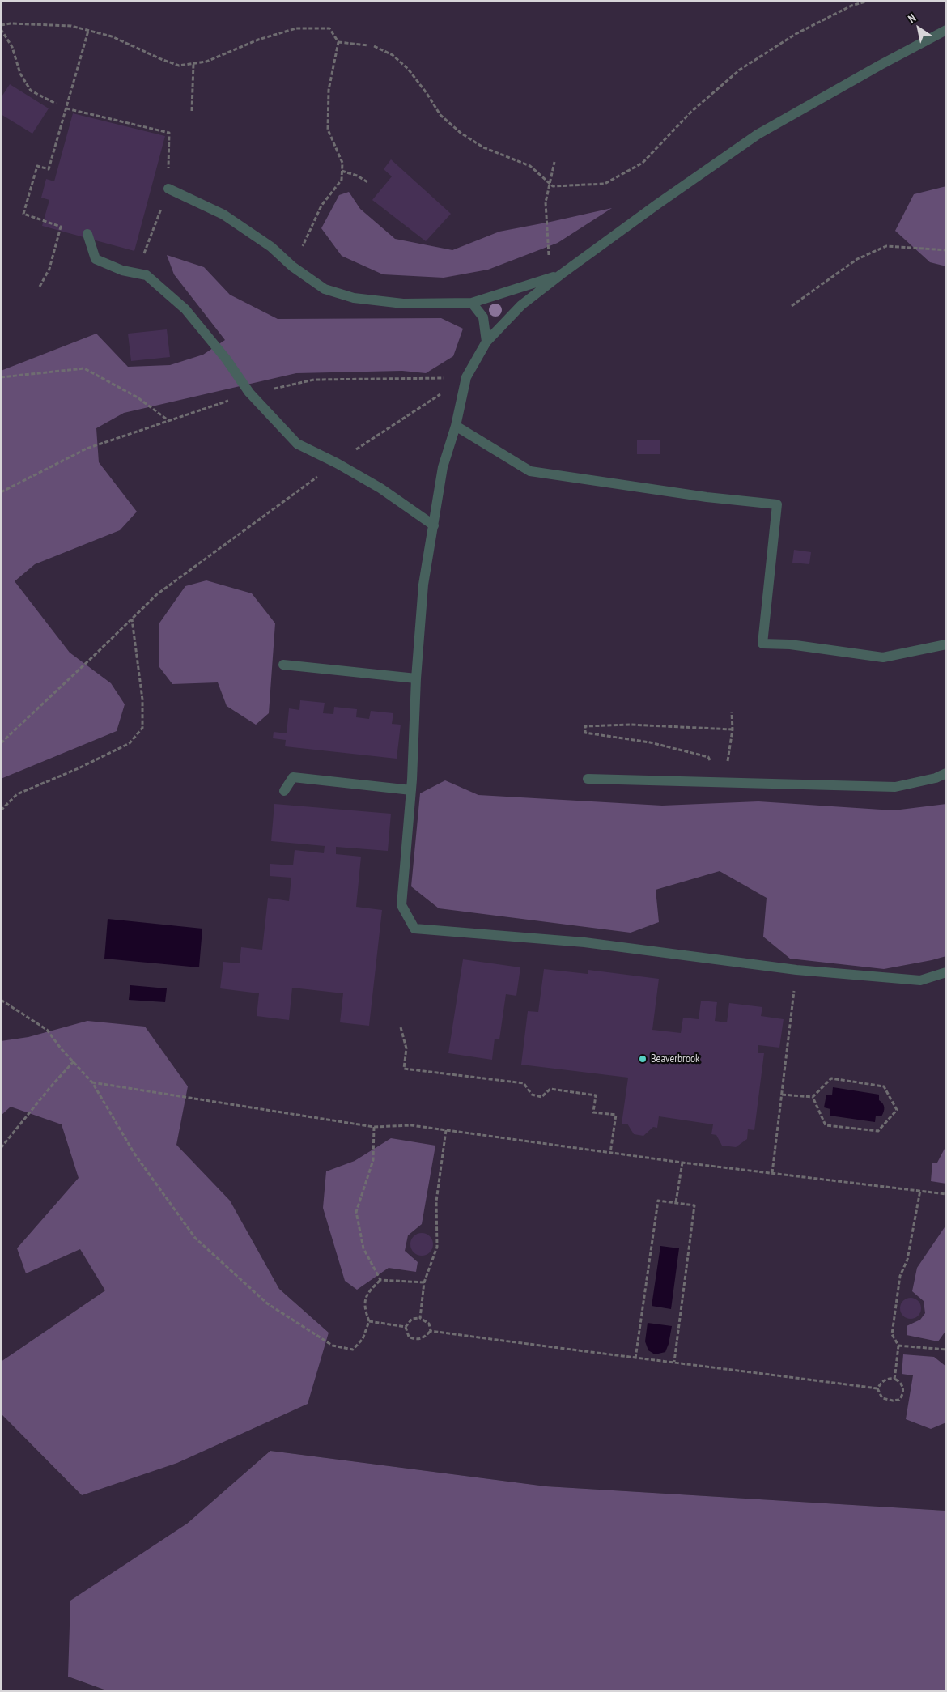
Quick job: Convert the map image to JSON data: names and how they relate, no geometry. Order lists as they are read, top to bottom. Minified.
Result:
{"places":["Beaverbrook"],"north":"top left"}
